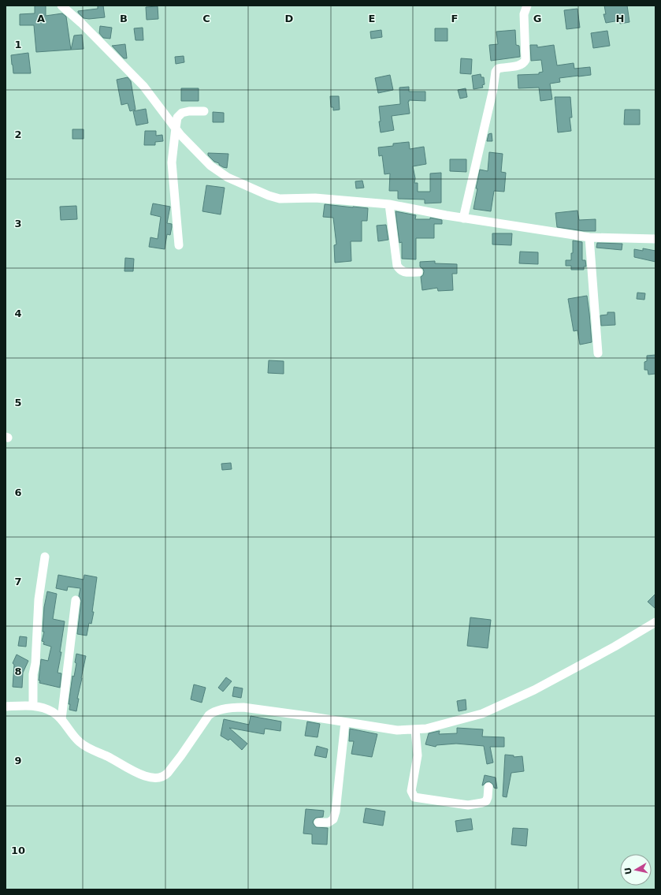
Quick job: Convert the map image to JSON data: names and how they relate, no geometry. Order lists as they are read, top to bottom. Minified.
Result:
{"north":"left","grid":{"columns":["A","B","C","D","E","F","G","H"],"rows":["1","2","3","4","5","6","7","8","9","10"]}}
